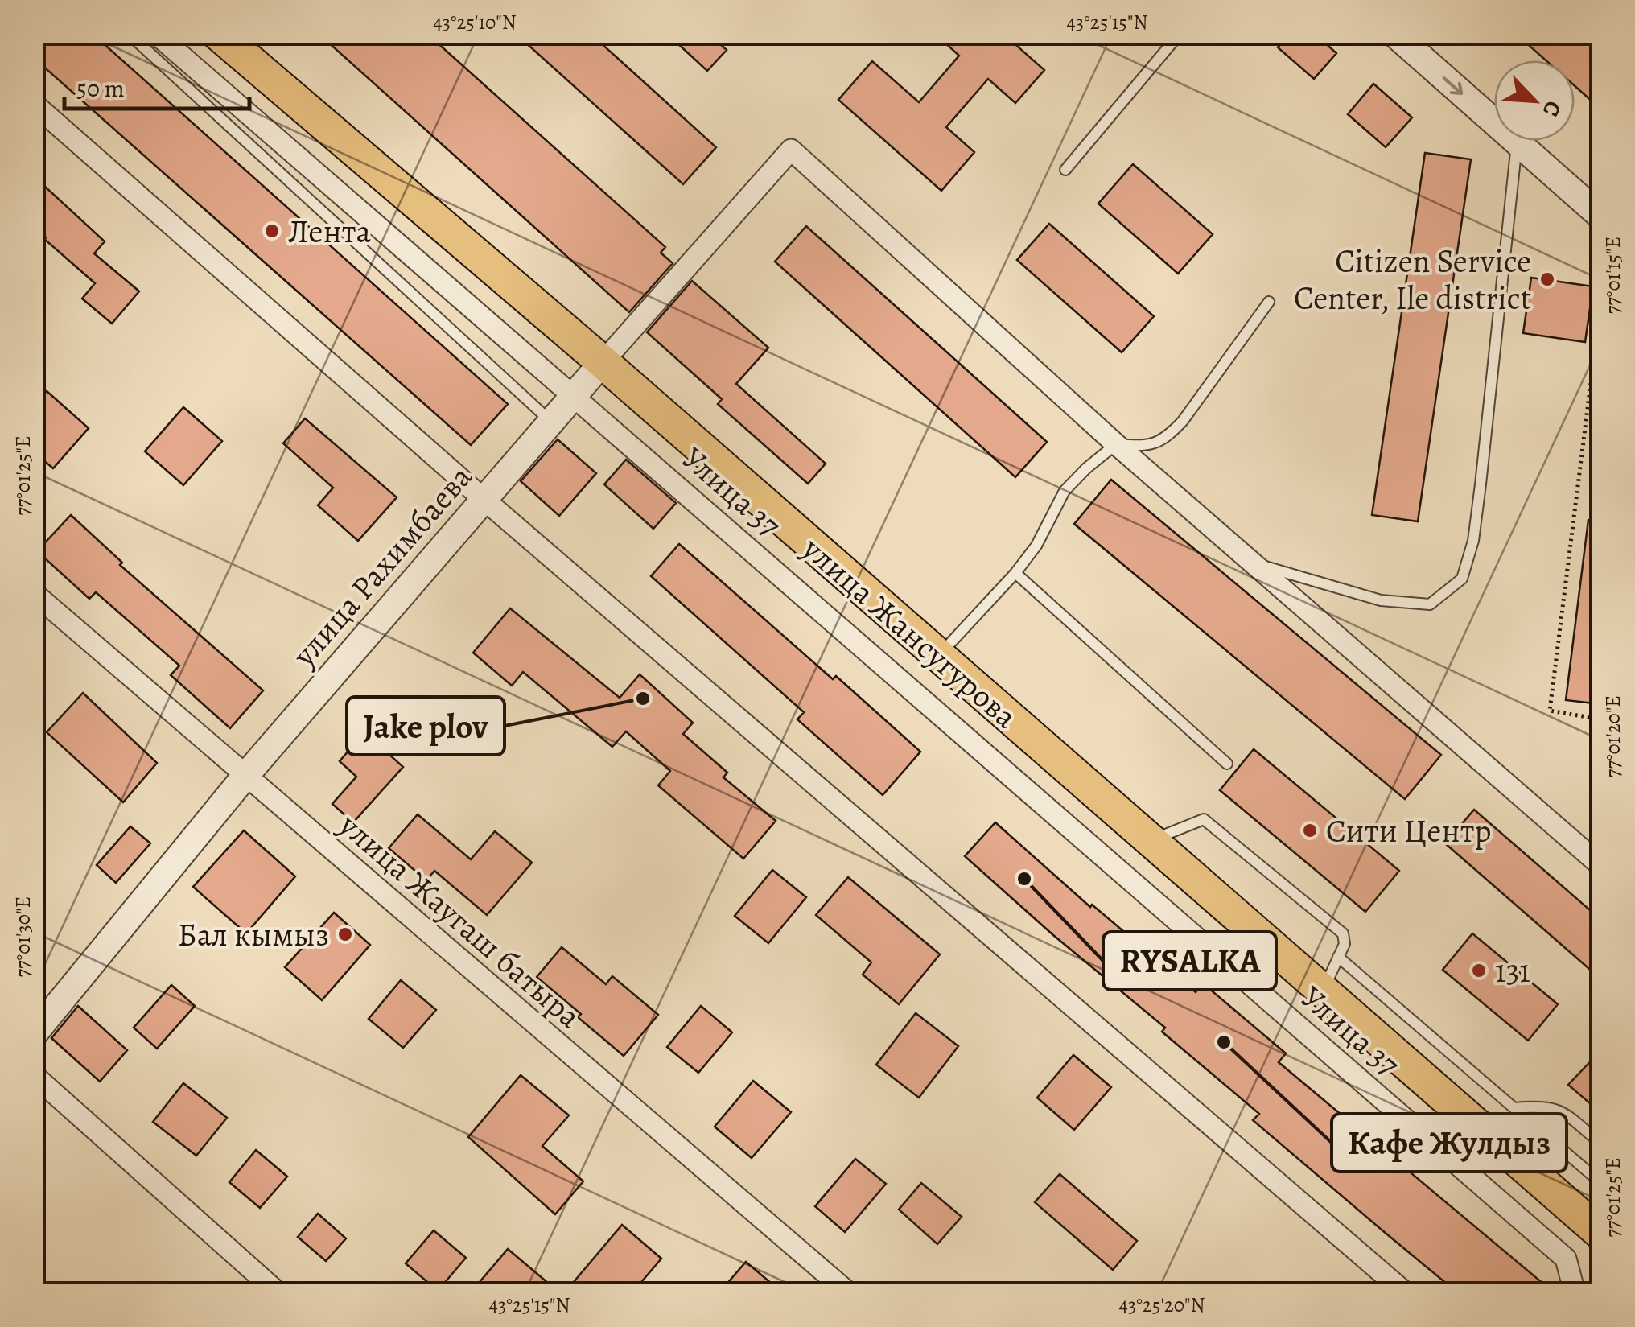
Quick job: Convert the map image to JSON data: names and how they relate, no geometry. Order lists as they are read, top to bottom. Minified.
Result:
{"streets":{"main road":["улица Жансугурова"],"street":["Улица 37","улица Рахимбаева","улица Жаугаш батыра"]},"crossings":[["улица Рахимбаева","улица Жансугурова"],["улица Рахимбаева","улица Жаугаш батыра"]],"places":["Лента","Citizen Service Center, Ile district","Jake plov","Сити Центр","RYSALKA","Бал кымыз","131","Кафе Жулдыз"],"scale_bar":"50 m","north":"bottom right","coordinates":["43°25'10\"N","43°25'15\"N","77°01'15\"E","77°01'25\"E","77°01'20\"E","77°01'30\"E","43°25'20\"N"]}
